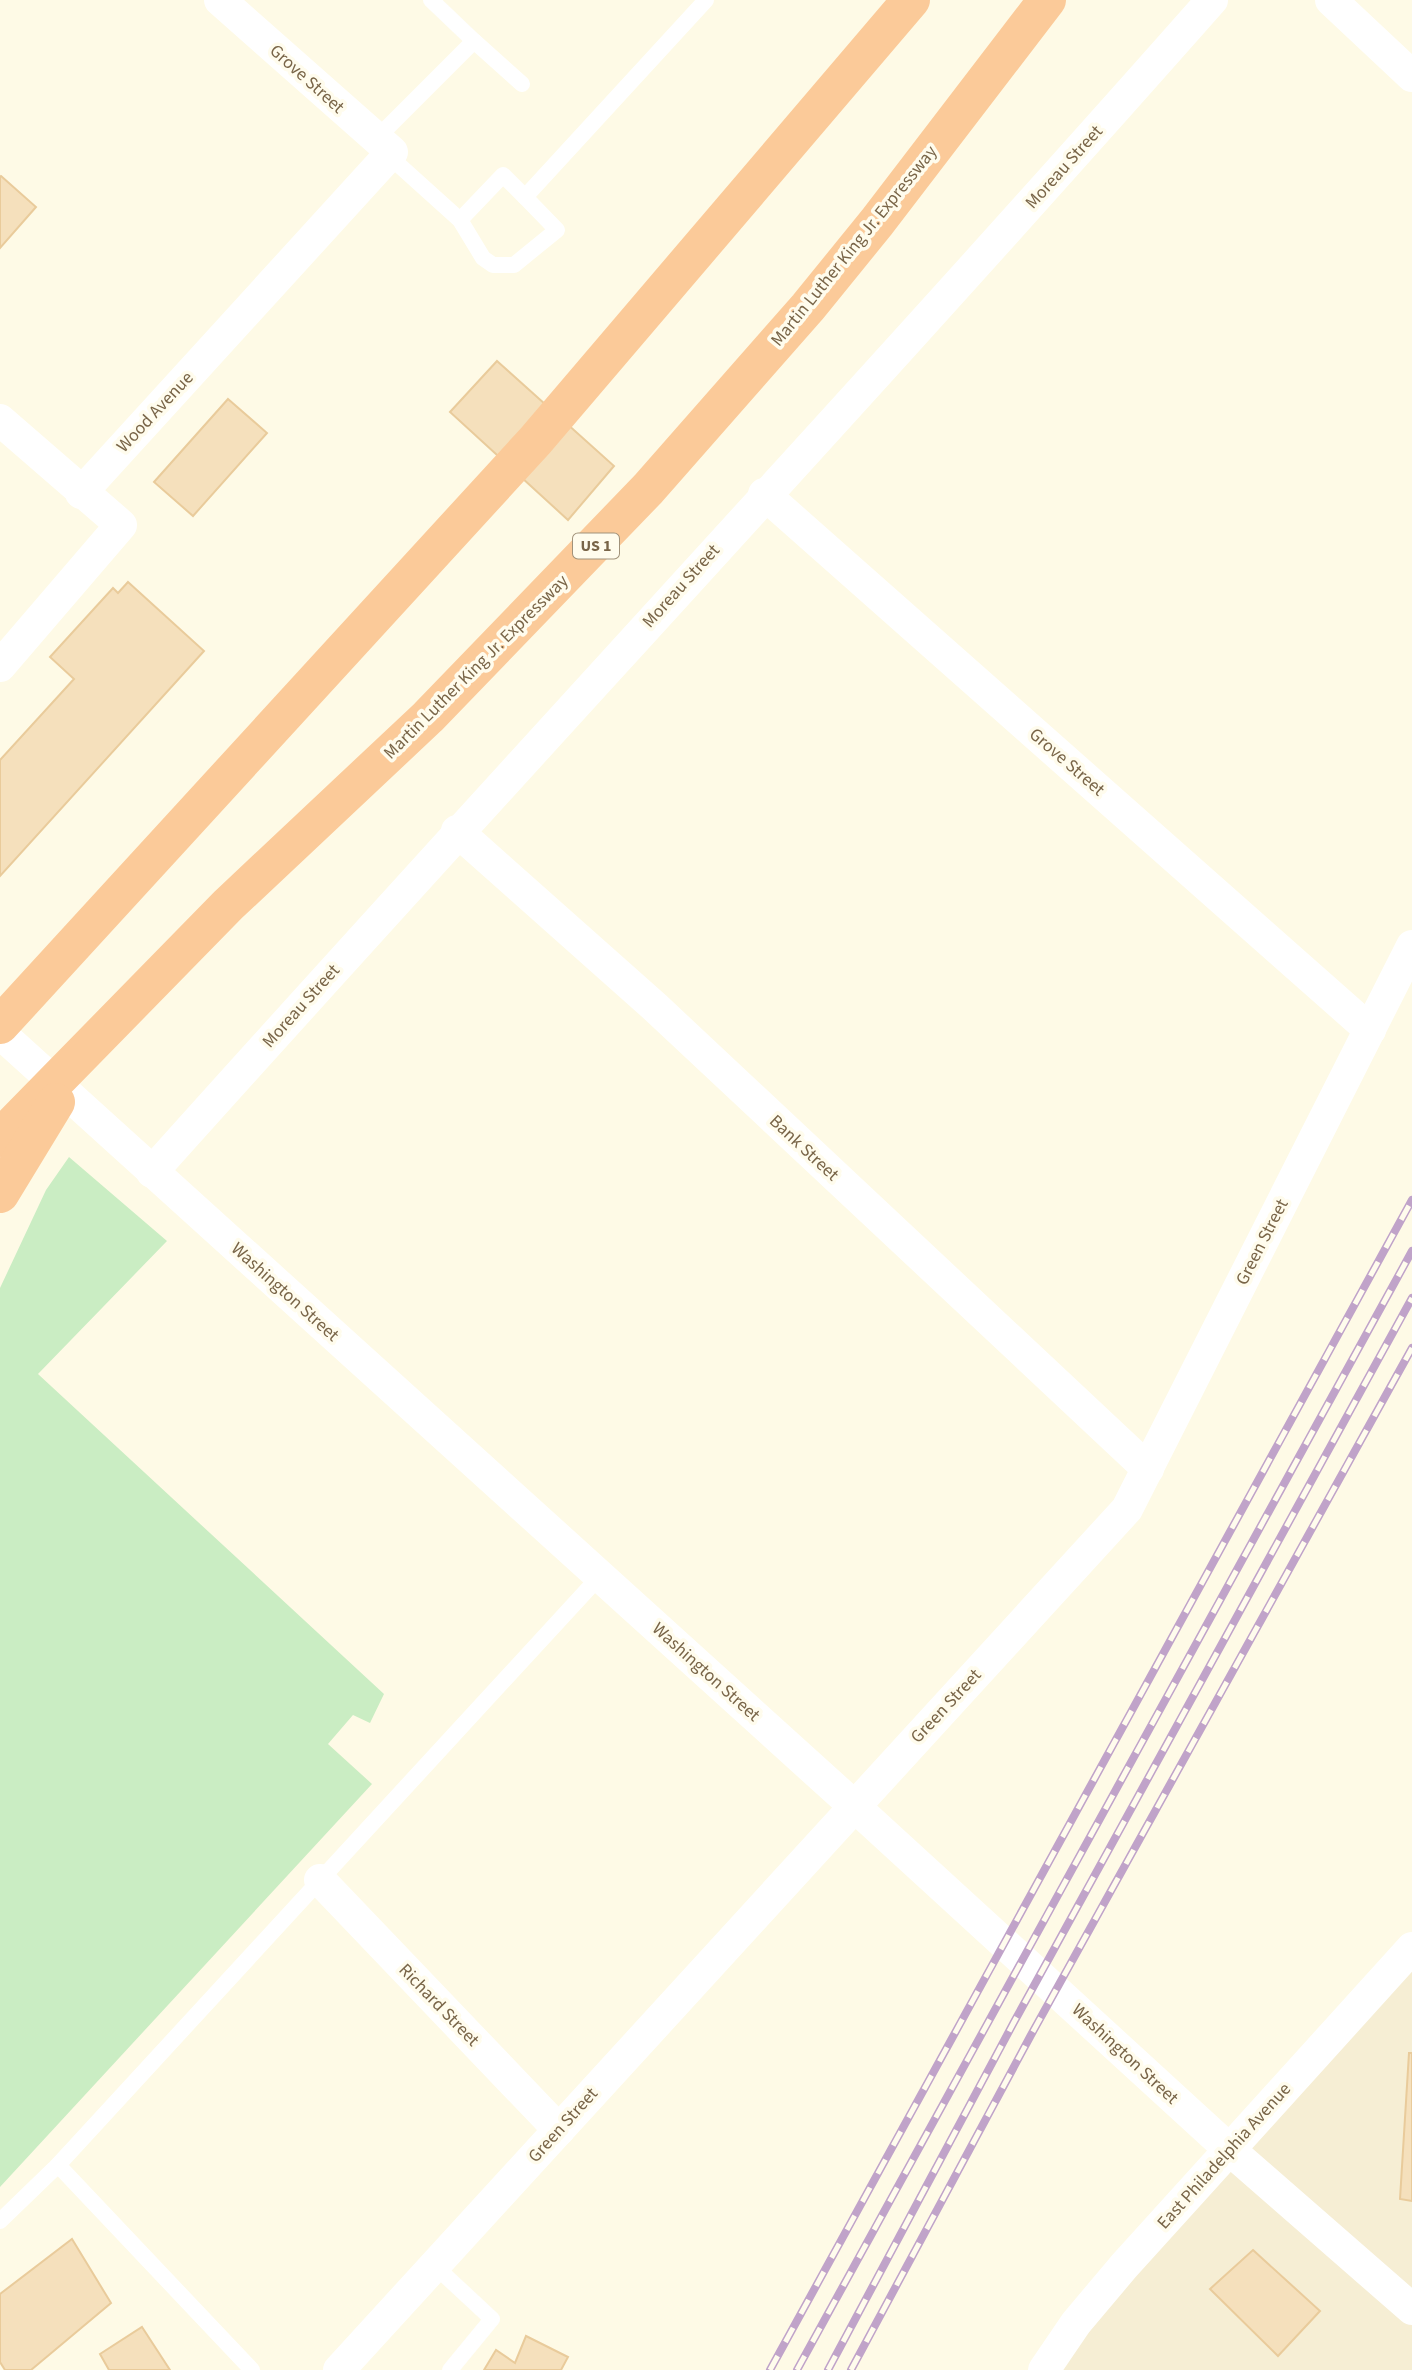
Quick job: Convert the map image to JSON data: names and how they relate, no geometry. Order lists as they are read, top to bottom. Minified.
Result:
{"streets":{"highway":["Martin Luther King Jr. Expressway","US 1"],"street":["Grove Street","Moreau Street","Wood Avenue","Bank Street","Green Street","Washington Street","Richard Street","East Philadelphia Avenue"]},"crossings":[["Grove Street","Moreau Street"],["Grove Street","Wood Avenue"],["Grove Street","Green Street"],["Moreau Street","Bank Street"],["Moreau Street","Washington Street"],["Bank Street","Green Street"],["Green Street","Washington Street"],["Green Street","Richard Street"],["Washington Street","East Philadelphia Avenue"]]}
